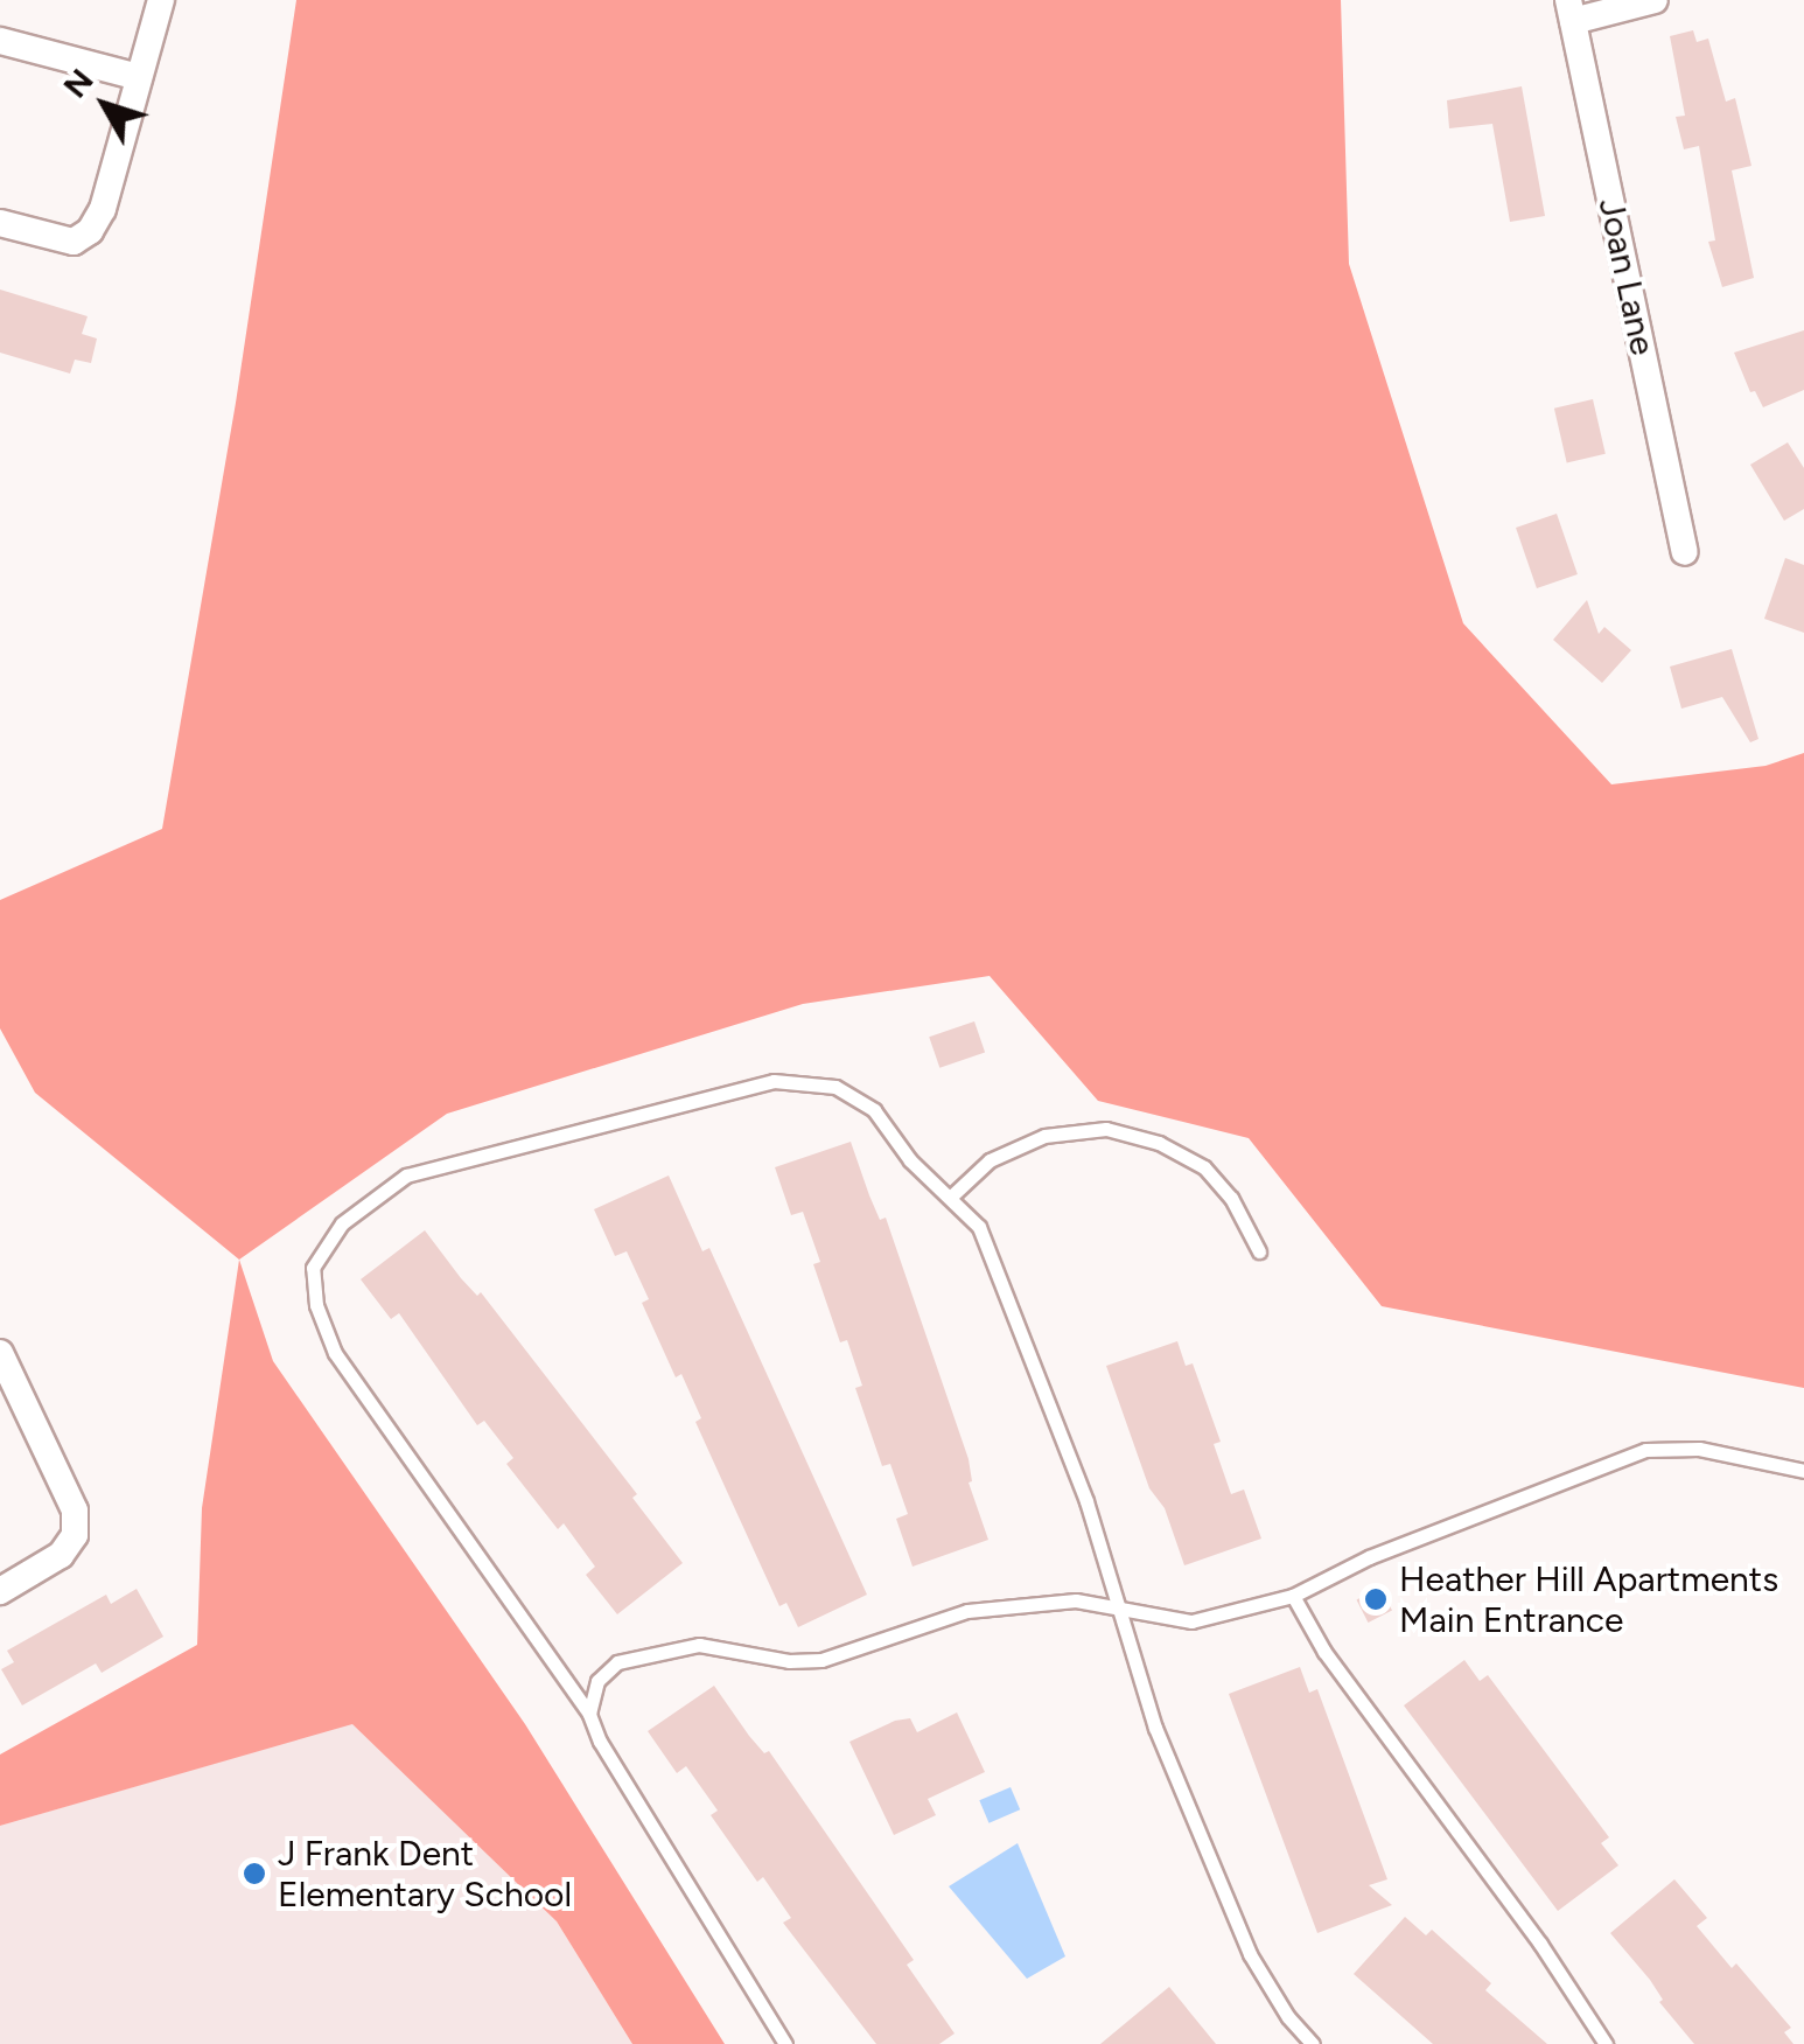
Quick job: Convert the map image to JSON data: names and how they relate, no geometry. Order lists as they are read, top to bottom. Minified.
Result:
{"streets":{"street":["Joan Lane"]},"places":["Heather Hill Apartments Main Entrance","J Frank Dent Elementary School"],"north":"top left"}
